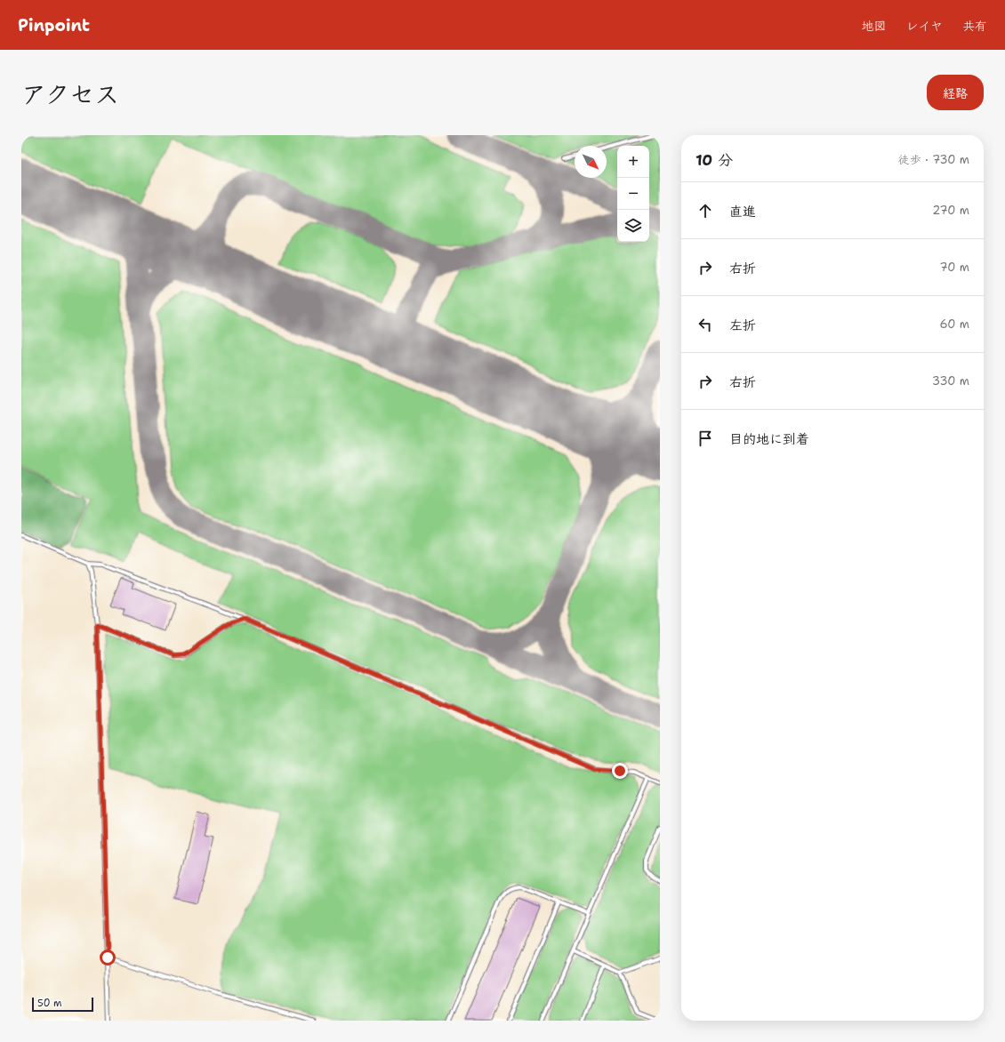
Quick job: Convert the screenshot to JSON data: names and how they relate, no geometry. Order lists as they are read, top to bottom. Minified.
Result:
{"scale_bar":"50 m","north":"bottom right","page":{"header":"Pinpoint","nav":["地図","レイヤ","共有"],"title":"アクセス","buttons":"経路","heading":["10 分","徒歩 · 730 m"],"map_buttons":["+","−"],"list":[["直進","270 m"],["右折","70 m"],["左折","60 m"],["右折","330 m"],"目的地に到着"],"scale":"50 m"}}
